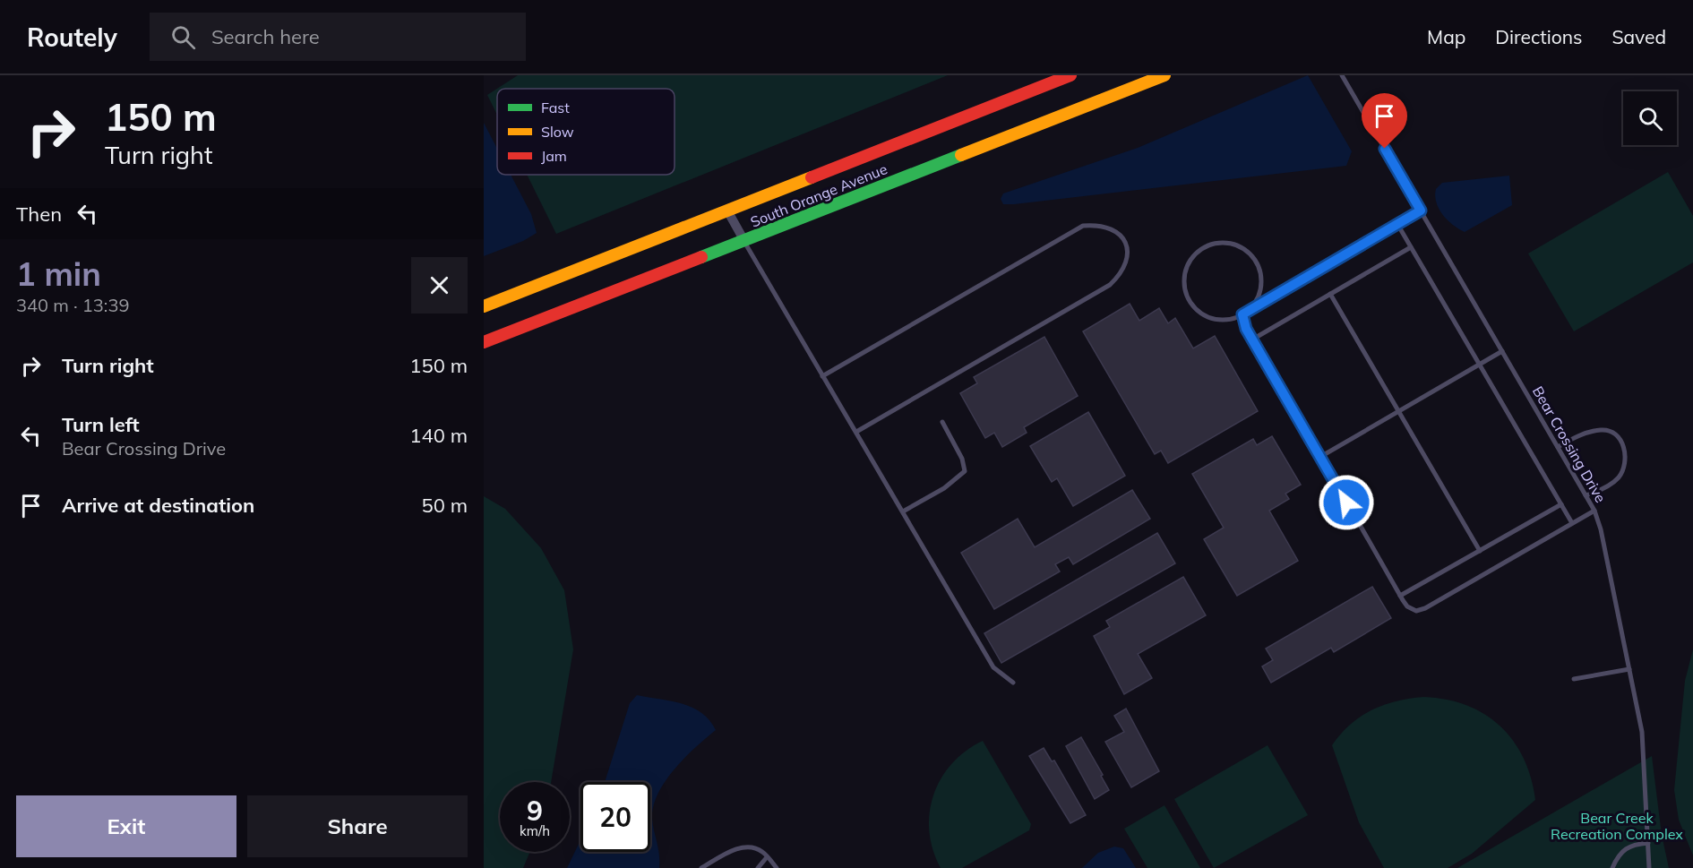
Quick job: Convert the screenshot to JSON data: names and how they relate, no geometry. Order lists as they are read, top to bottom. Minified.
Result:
{"streets":{"main road":["South Orange Avenue"],"lane":["Bear Crossing Drive"]},"parks":["Bear Creek Recreation Complex"],"legend":["Fast","Slow","Jam"],"page":{"header":"Routely","search":"Search here","nav":["Map","Directions","Saved"],"turn":["150 m","Turn right"],"then":"Then","heading":["1 min","340 m · 13:39"],"list":[{"name":"Turn right","value":"150 m"},{"name":"Turn left","note":"Bear Crossing Drive","value":"140 m"},{"name":"Arrive at destination","value":"50 m"}],"speed":"9 km/h","limit":"20","buttons":["Exit","Share"]}}
